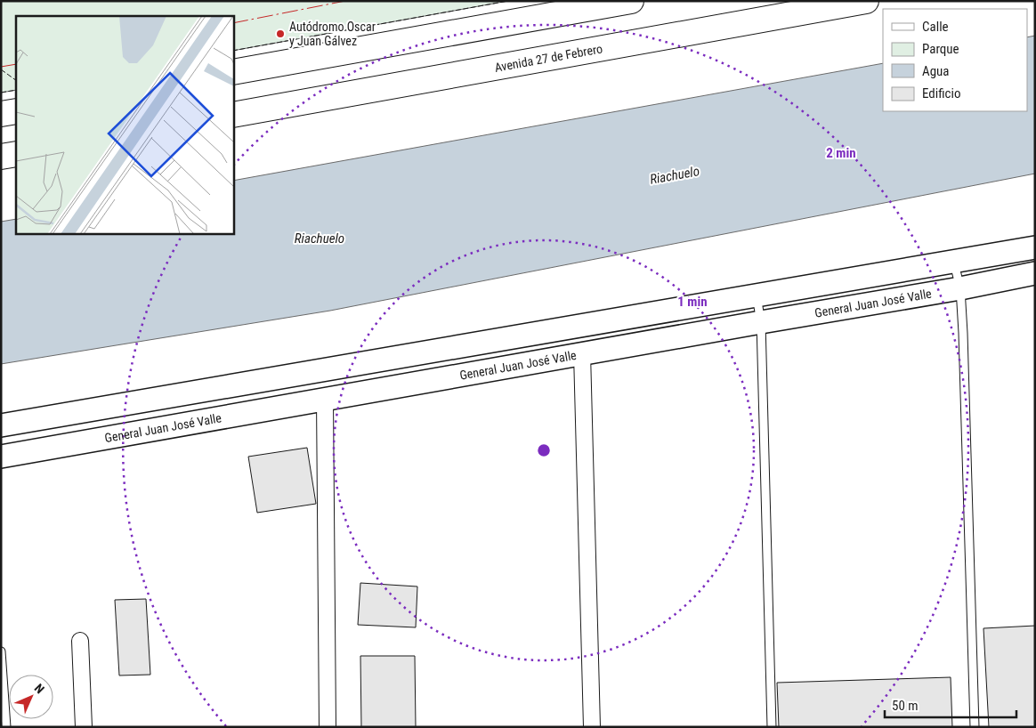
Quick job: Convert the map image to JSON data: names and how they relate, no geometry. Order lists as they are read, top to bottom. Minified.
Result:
{"streets":{"main road":["Avenida 27 de Febrero","General Juan José Valle"]},"water":["Riachuelo"],"places":["Autódromo Oscar y Juan Gálvez"],"legend":["Calle","Parque","Agua","Edificio"],"scale_bar":"50 m","north":"top right","rings":["2 min","1 min"]}
